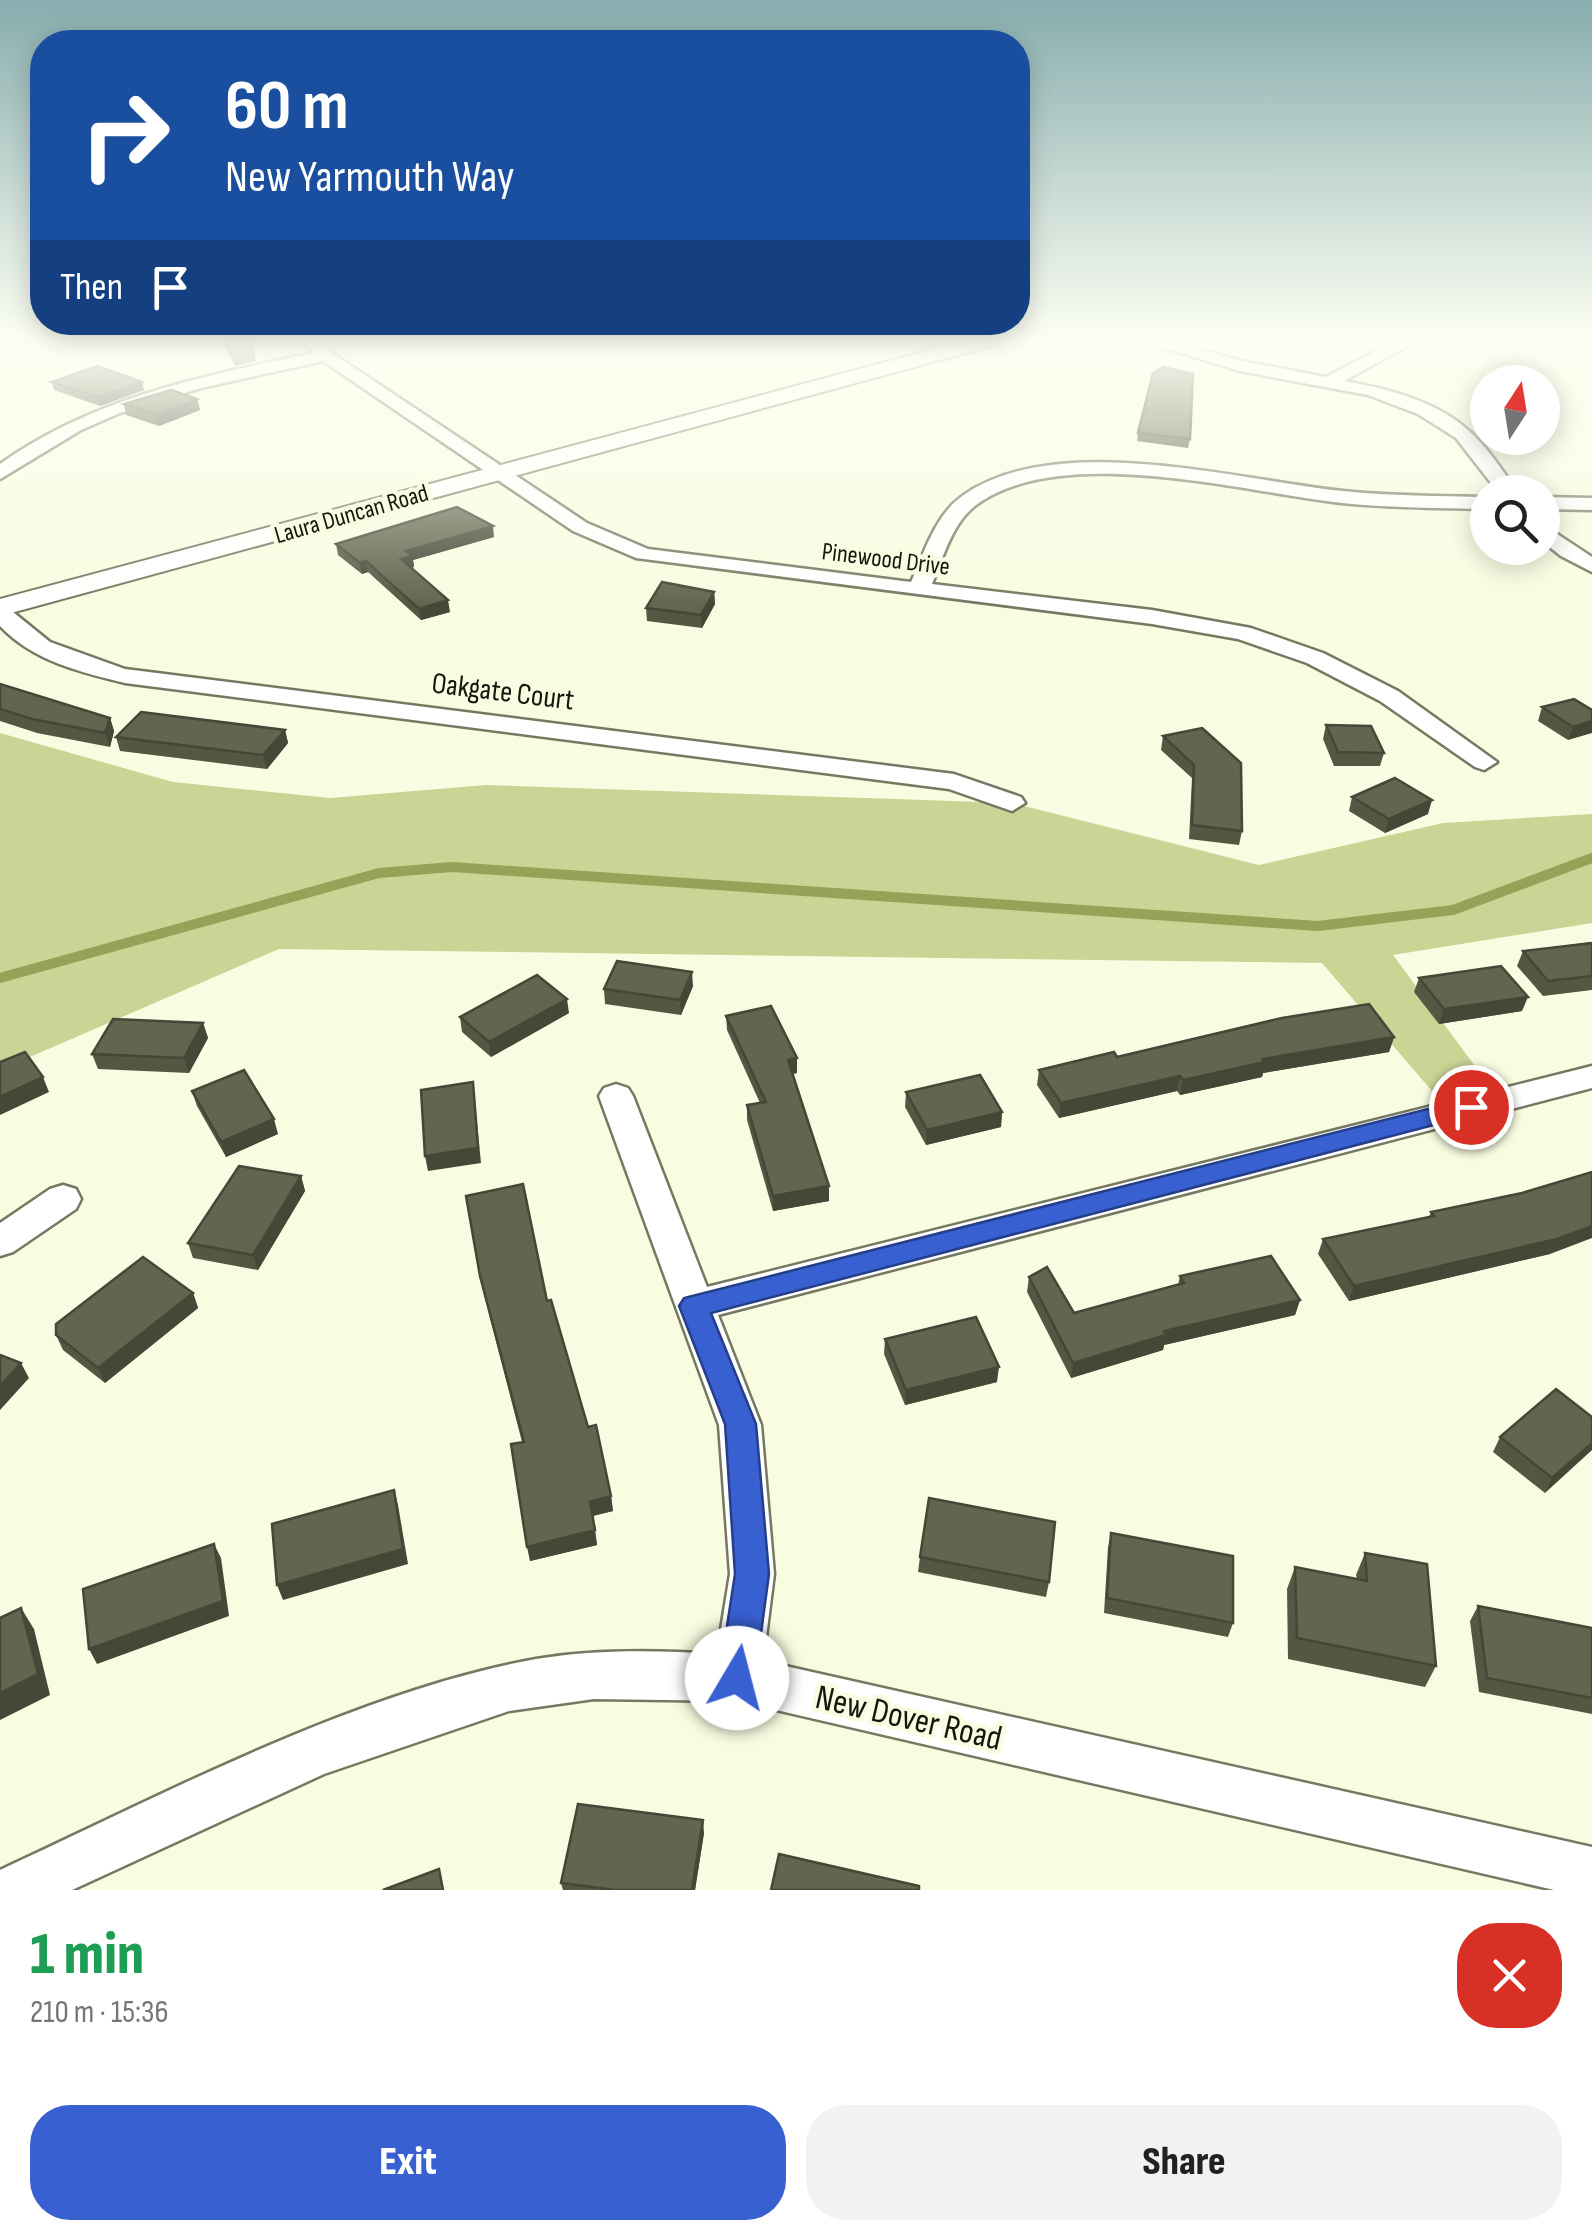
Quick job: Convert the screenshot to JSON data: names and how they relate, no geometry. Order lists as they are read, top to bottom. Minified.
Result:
{"streets":{"street":["Laura Duncan Road","Pinewood Drive","Oakgate Court","New Dover Road"]},"crossings":[["Laura Duncan Road","Pinewood Drive"],["Laura Duncan Road","Oakgate Court"]],"north":"top","page":{"turn":["60 m","New Yarmouth Way"],"then":"Then","heading":["1 min","210 m · 15:36"],"buttons":["Exit","Share"]}}
